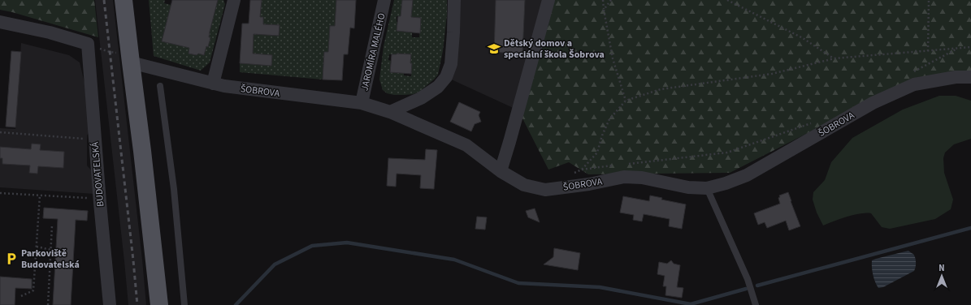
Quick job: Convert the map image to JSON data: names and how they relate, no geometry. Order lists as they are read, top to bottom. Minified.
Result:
{"streets":{"street":["JAROMÍRA MALÉHO","ŠOBROVA","BUDOVATELSKÁ"]},"crossings":[["JAROMÍRA MALÉHO","ŠOBROVA"]],"places":{"school or university":["Dětský domov a speciální škola Šobrova"],"parking":["Parkoviště Budovatelská"]},"north":"top"}
